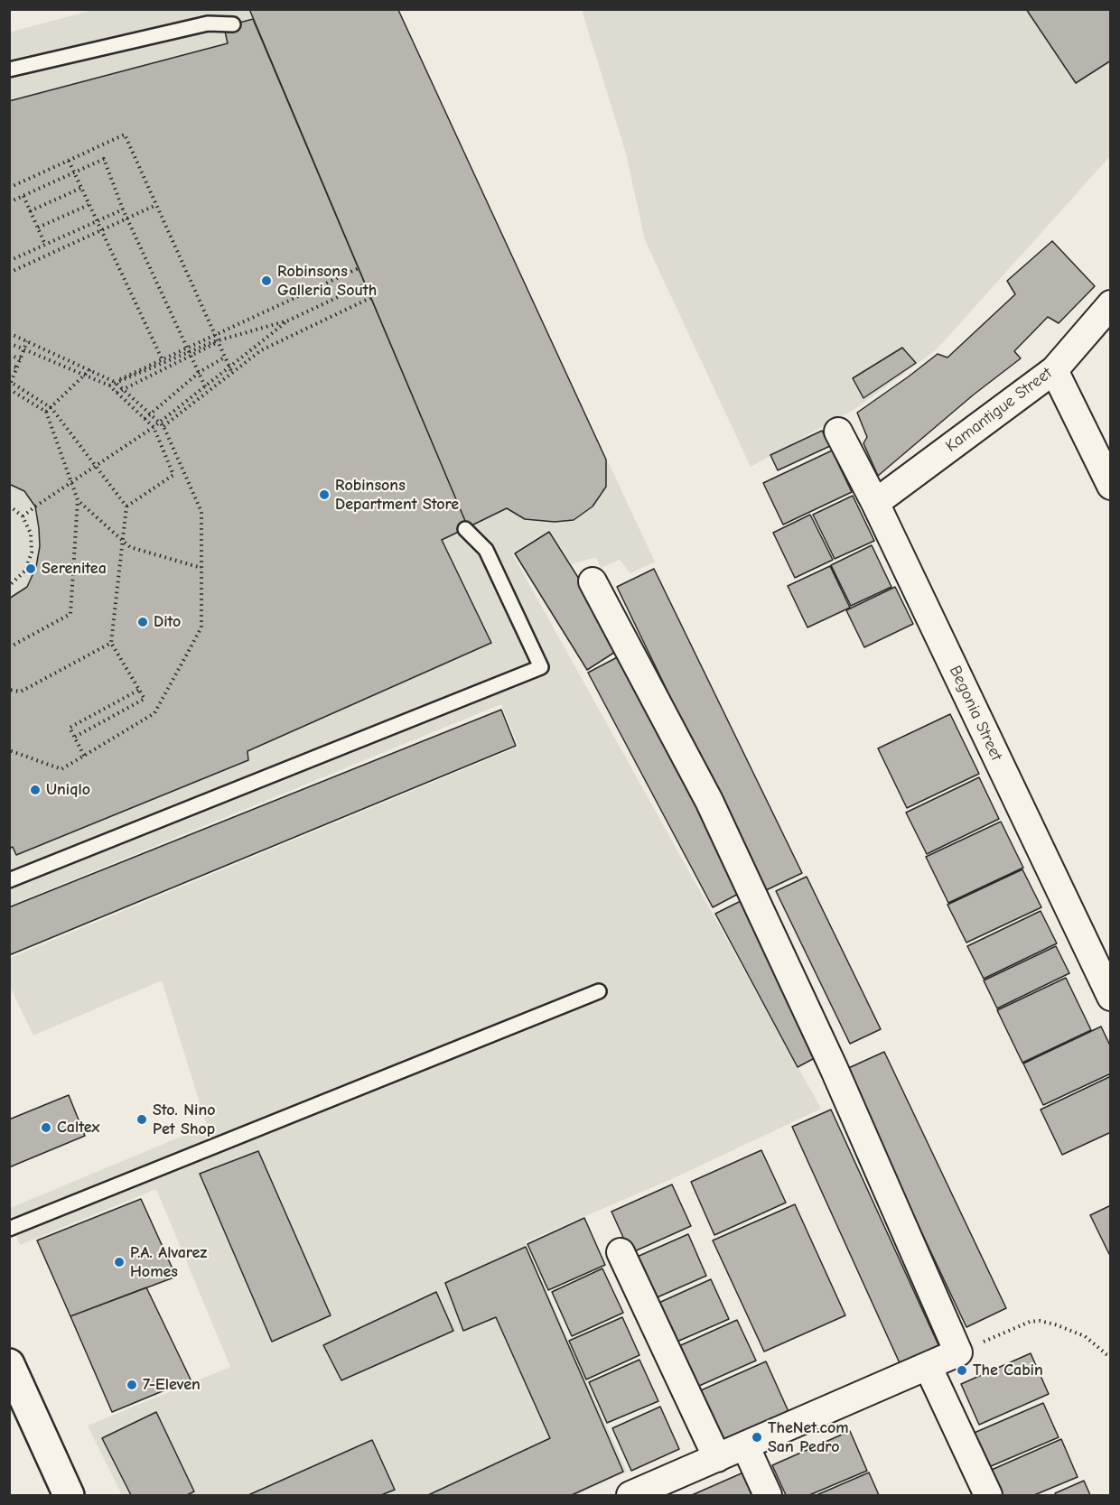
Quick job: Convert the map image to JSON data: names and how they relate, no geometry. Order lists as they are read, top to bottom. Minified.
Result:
{"streets":{"street":["Kamantigue Street","Begonia Street"]},"crossings":[["Kamantigue Street","Begonia Street"]],"places":["Robinsons Galleria South","Robinsons Department Store","Serenitea","Dito","Uniqlo","Sto. Nino Pet Shop","Caltex","P.A. Alvarez Homes","The Cabin","7-Eleven","TheNet.com San Pedro"]}
